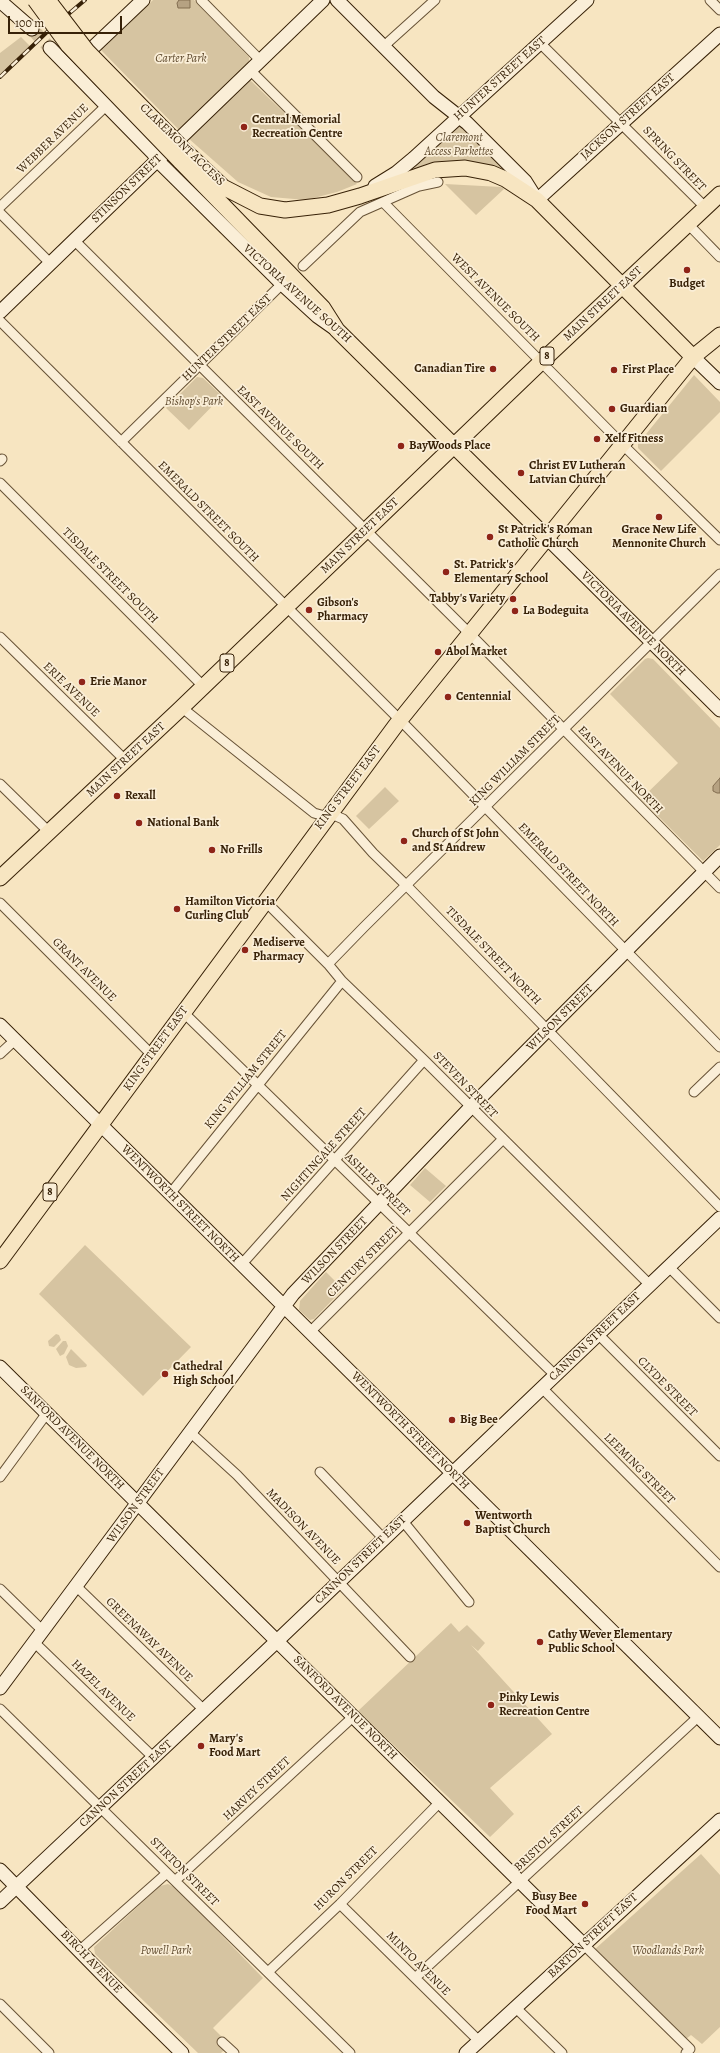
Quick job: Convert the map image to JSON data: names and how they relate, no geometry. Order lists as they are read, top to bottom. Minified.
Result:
{"streets":{"main road":["HUNTER STREET EAST","JACKSON STREET EAST","CLAREMONT ACCESS","STINSON STREET","VICTORIA AVENUE SOUTH","MAIN STREET EAST","8","VICTORIA AVENUE NORTH","KING STREET EAST","WILSON STREET","WENTWORTH STREET NORTH","CANNON STREET EAST","SANFORD AVENUE NORTH","BARTON STREET EAST","BIRCH AVENUE"],"street":["WEBBER AVENUE","SPRING STREET","WEST AVENUE SOUTH","EAST AVENUE SOUTH","EMERALD STREET SOUTH","TISDALE STREET SOUTH","ERIE AVENUE","KING WILLIAM STREET","EAST AVENUE NORTH","EMERALD STREET NORTH","TISDALE STREET NORTH","GRANT AVENUE","STEVEN STREET","NIGHTINGALE STREET","ASHLEY STREET","CENTURY STREET","CLYDE STREET","LEEMING STREET","MADISON AVENUE","GREENAWAY AVENUE","HAZEL AVENUE","HARVEY STREET","BRISTOL STREET","STIRTON STREET","HURON STREET","MINTO AVENUE"]},"crossings":[["HUNTER STREET EAST","CLAREMONT ACCESS"],["HUNTER STREET EAST","SPRING STREET"],["HUNTER STREET EAST","VICTORIA AVENUE SOUTH"],["HUNTER STREET EAST","EAST AVENUE SOUTH"],["HUNTER STREET EAST","EMERALD STREET SOUTH"],["JACKSON STREET EAST","CLAREMONT ACCESS"],["JACKSON STREET EAST","SPRING STREET"],["WEBBER AVENUE","VICTORIA AVENUE SOUTH"],["CLAREMONT ACCESS","VICTORIA AVENUE SOUTH"],["CLAREMONT ACCESS","MAIN STREET EAST"],["CLAREMONT ACCESS","KING STREET EAST"],["SPRING STREET","MAIN STREET EAST"],["STINSON STREET","VICTORIA AVENUE SOUTH"],["STINSON STREET","EAST AVENUE SOUTH"],["VICTORIA AVENUE SOUTH","MAIN STREET EAST"],["VICTORIA AVENUE SOUTH","VICTORIA AVENUE NORTH"],["VICTORIA AVENUE SOUTH","KING STREET EAST"],["WEST AVENUE SOUTH","MAIN STREET EAST"],["WEST AVENUE SOUTH","KING STREET EAST"],["MAIN STREET EAST","EAST AVENUE SOUTH"],["MAIN STREET EAST","EMERALD STREET SOUTH"],["MAIN STREET EAST","TISDALE STREET SOUTH"],["MAIN STREET EAST","ERIE AVENUE"],["EAST AVENUE SOUTH","EAST AVENUE NORTH"],["EAST AVENUE SOUTH","KING STREET EAST"],["EMERALD STREET SOUTH","KING STREET EAST"],["EMERALD STREET SOUTH","EMERALD STREET NORTH"],["VICTORIA AVENUE NORTH","KING WILLIAM STREET"],["VICTORIA AVENUE NORTH","KING STREET EAST"],["KING WILLIAM STREET","EAST AVENUE NORTH"],["KING WILLIAM STREET","EMERALD STREET NORTH"],["KING WILLIAM STREET","TISDALE STREET NORTH"],["KING WILLIAM STREET","STEVEN STREET"],["KING WILLIAM STREET","ASHLEY STREET"],["KING WILLIAM STREET","WENTWORTH STREET NORTH"],["EAST AVENUE NORTH","KING STREET EAST"],["EAST AVENUE NORTH","WILSON STREET"],["KING STREET EAST","EMERALD STREET NORTH"],["KING STREET EAST","TISDALE STREET NORTH"],["KING STREET EAST","GRANT AVENUE"],["KING STREET EAST","STEVEN STREET"],["KING STREET EAST","ASHLEY STREET"],["KING STREET EAST","WENTWORTH STREET NORTH"],["EMERALD STREET NORTH","WILSON STREET"],["TISDALE STREET NORTH","WILSON STREET"],["WILSON STREET","STEVEN STREET"],["WILSON STREET","ASHLEY STREET"],["WILSON STREET","WENTWORTH STREET NORTH"],["WILSON STREET","SANFORD AVENUE NORTH"],["WILSON STREET","MADISON AVENUE"],["WILSON STREET","GREENAWAY AVENUE"],["WILSON STREET","HAZEL AVENUE"],["STEVEN STREET","NIGHTINGALE STREET"],["STEVEN STREET","CENTURY STREET"],["STEVEN STREET","CANNON STREET EAST"],["NIGHTINGALE STREET","ASHLEY STREET"],["NIGHTINGALE STREET","WENTWORTH STREET NORTH"],["ASHLEY STREET","CENTURY STREET"],["ASHLEY STREET","CANNON STREET EAST"],["WENTWORTH STREET NORTH","CENTURY STREET"],["WENTWORTH STREET NORTH","CANNON STREET EAST"],["WENTWORTH STREET NORTH","BRISTOL STREET"],["CANNON STREET EAST","CLYDE STREET"],["CANNON STREET EAST","SANFORD AVENUE NORTH"],["CANNON STREET EAST","LEEMING STREET"],["CANNON STREET EAST","MADISON AVENUE"],["CANNON STREET EAST","GREENAWAY AVENUE"],["CANNON STREET EAST","HAZEL AVENUE"],["CANNON STREET EAST","STIRTON STREET"],["CANNON STREET EAST","BIRCH AVENUE"],["SANFORD AVENUE NORTH","HARVEY STREET"],["SANFORD AVENUE NORTH","BRISTOL STREET"],["SANFORD AVENUE NORTH","HURON STREET"],["SANFORD AVENUE NORTH","BARTON STREET EAST"],["HARVEY STREET","STIRTON STREET"],["BRISTOL STREET","MINTO AVENUE"],["STIRTON STREET","HURON STREET"],["HURON STREET","MINTO AVENUE"],["BARTON STREET EAST","MINTO AVENUE"]],"parks":["Carter Park","Claremont Access Parkettes","Bishop's Park","Powell Park","Woodlands Park"],"places":["Central Memorial Recreation Centre","Budget","Canadian Tire","First Place","Guardian","Xelf Fitness","BayWoods Place","Christ EV Lutheran Latvian Church","Grace New Life Mennonite Church","St Patrick's Roman Catholic Church","St. Patrick's Elementary School","Tabby's Variety","Gibson's Pharmacy","La Bodeguita","Abol Market","Erie Manor","Centennial","Rexall","National Bank","Church of St John and St Andrew","No Frills","Hamilton Victoria Curling Club","Mediserve Pharmacy","Cathedral High School","Big Bee","Wentworth Baptist Church","Cathy Wever Elementary Public School","Pinky Lewis Recreation Centre","Mary's Food Mart","Busy Bee Food Mart"],"scale_bar":"100 m"}
